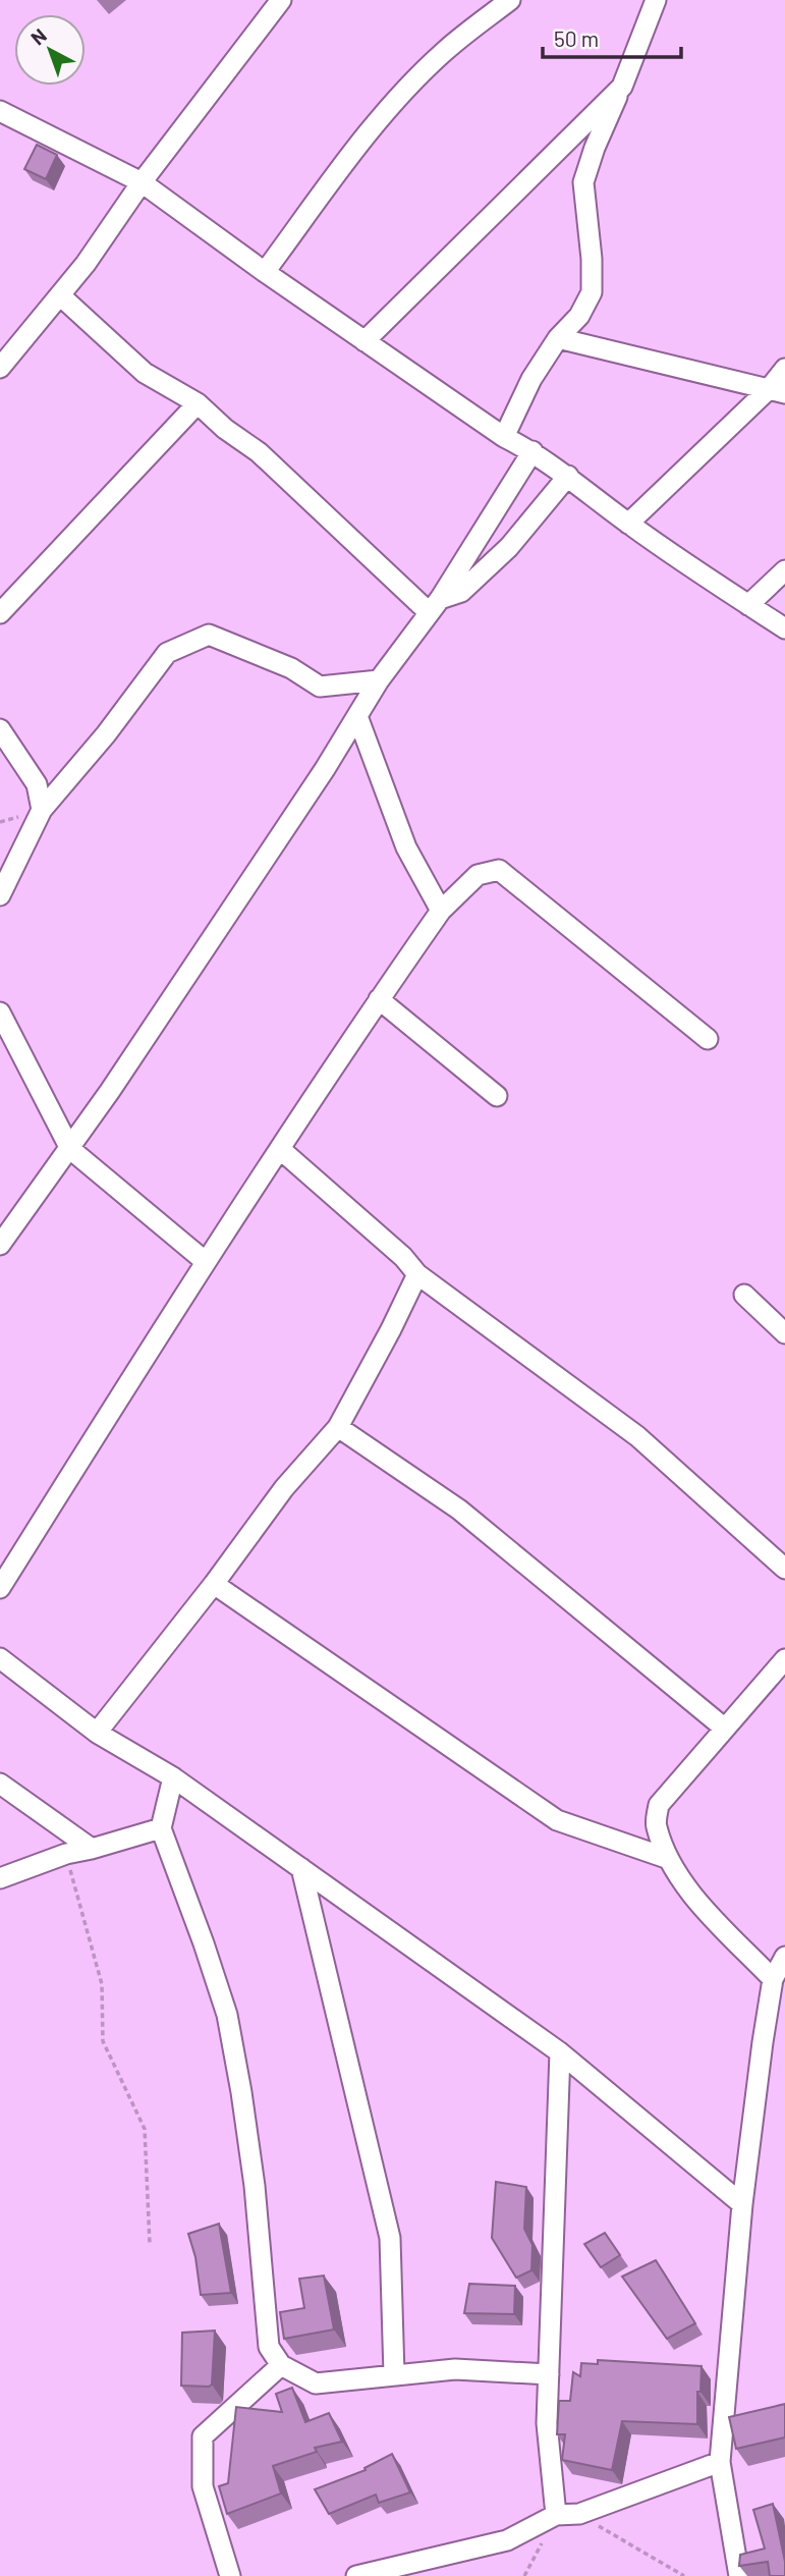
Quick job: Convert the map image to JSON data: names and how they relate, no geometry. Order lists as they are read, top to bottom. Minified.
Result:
{"scale_bar":"50 m","north":"top left"}
